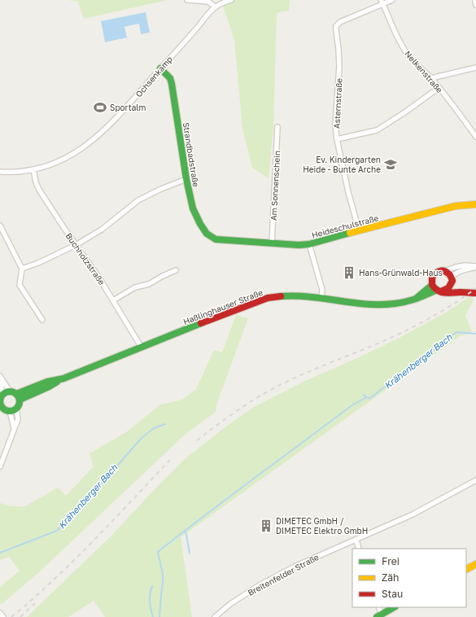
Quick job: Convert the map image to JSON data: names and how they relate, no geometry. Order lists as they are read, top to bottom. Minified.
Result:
{"streets":{"main road":["Strandbadstraße","Heideschulstraße","Haßlinghauser Straße"],"street":["Nelkenstraße","Ochsenkamp","Asternstraße","Am Sonnenschein","Buchholzstraße","Breitenfelder Straße"]},"crossings":[["Nelkenstraße","Asternstraße"],["Ochsenkamp","Strandbadstraße"],["Ochsenkamp","Buchholzstraße"],["Asternstraße","Heideschulstraße"],["Strandbadstraße","Heideschulstraße"],["Am Sonnenschein","Heideschulstraße"],["Buchholzstraße","Haßlinghauser Straße"]],"water":["Krähenberger Bach"],"places":{"sports":["Sportalm"],"school or university":["Ev. Kindergarten Heide - Bunte Arche"],"building":["Hans-Grünwald-Haus","DIMETEC GmbH / DIMETEC Elektro GmbH"]},"legend":["Frei","Zäh","Stau"]}
